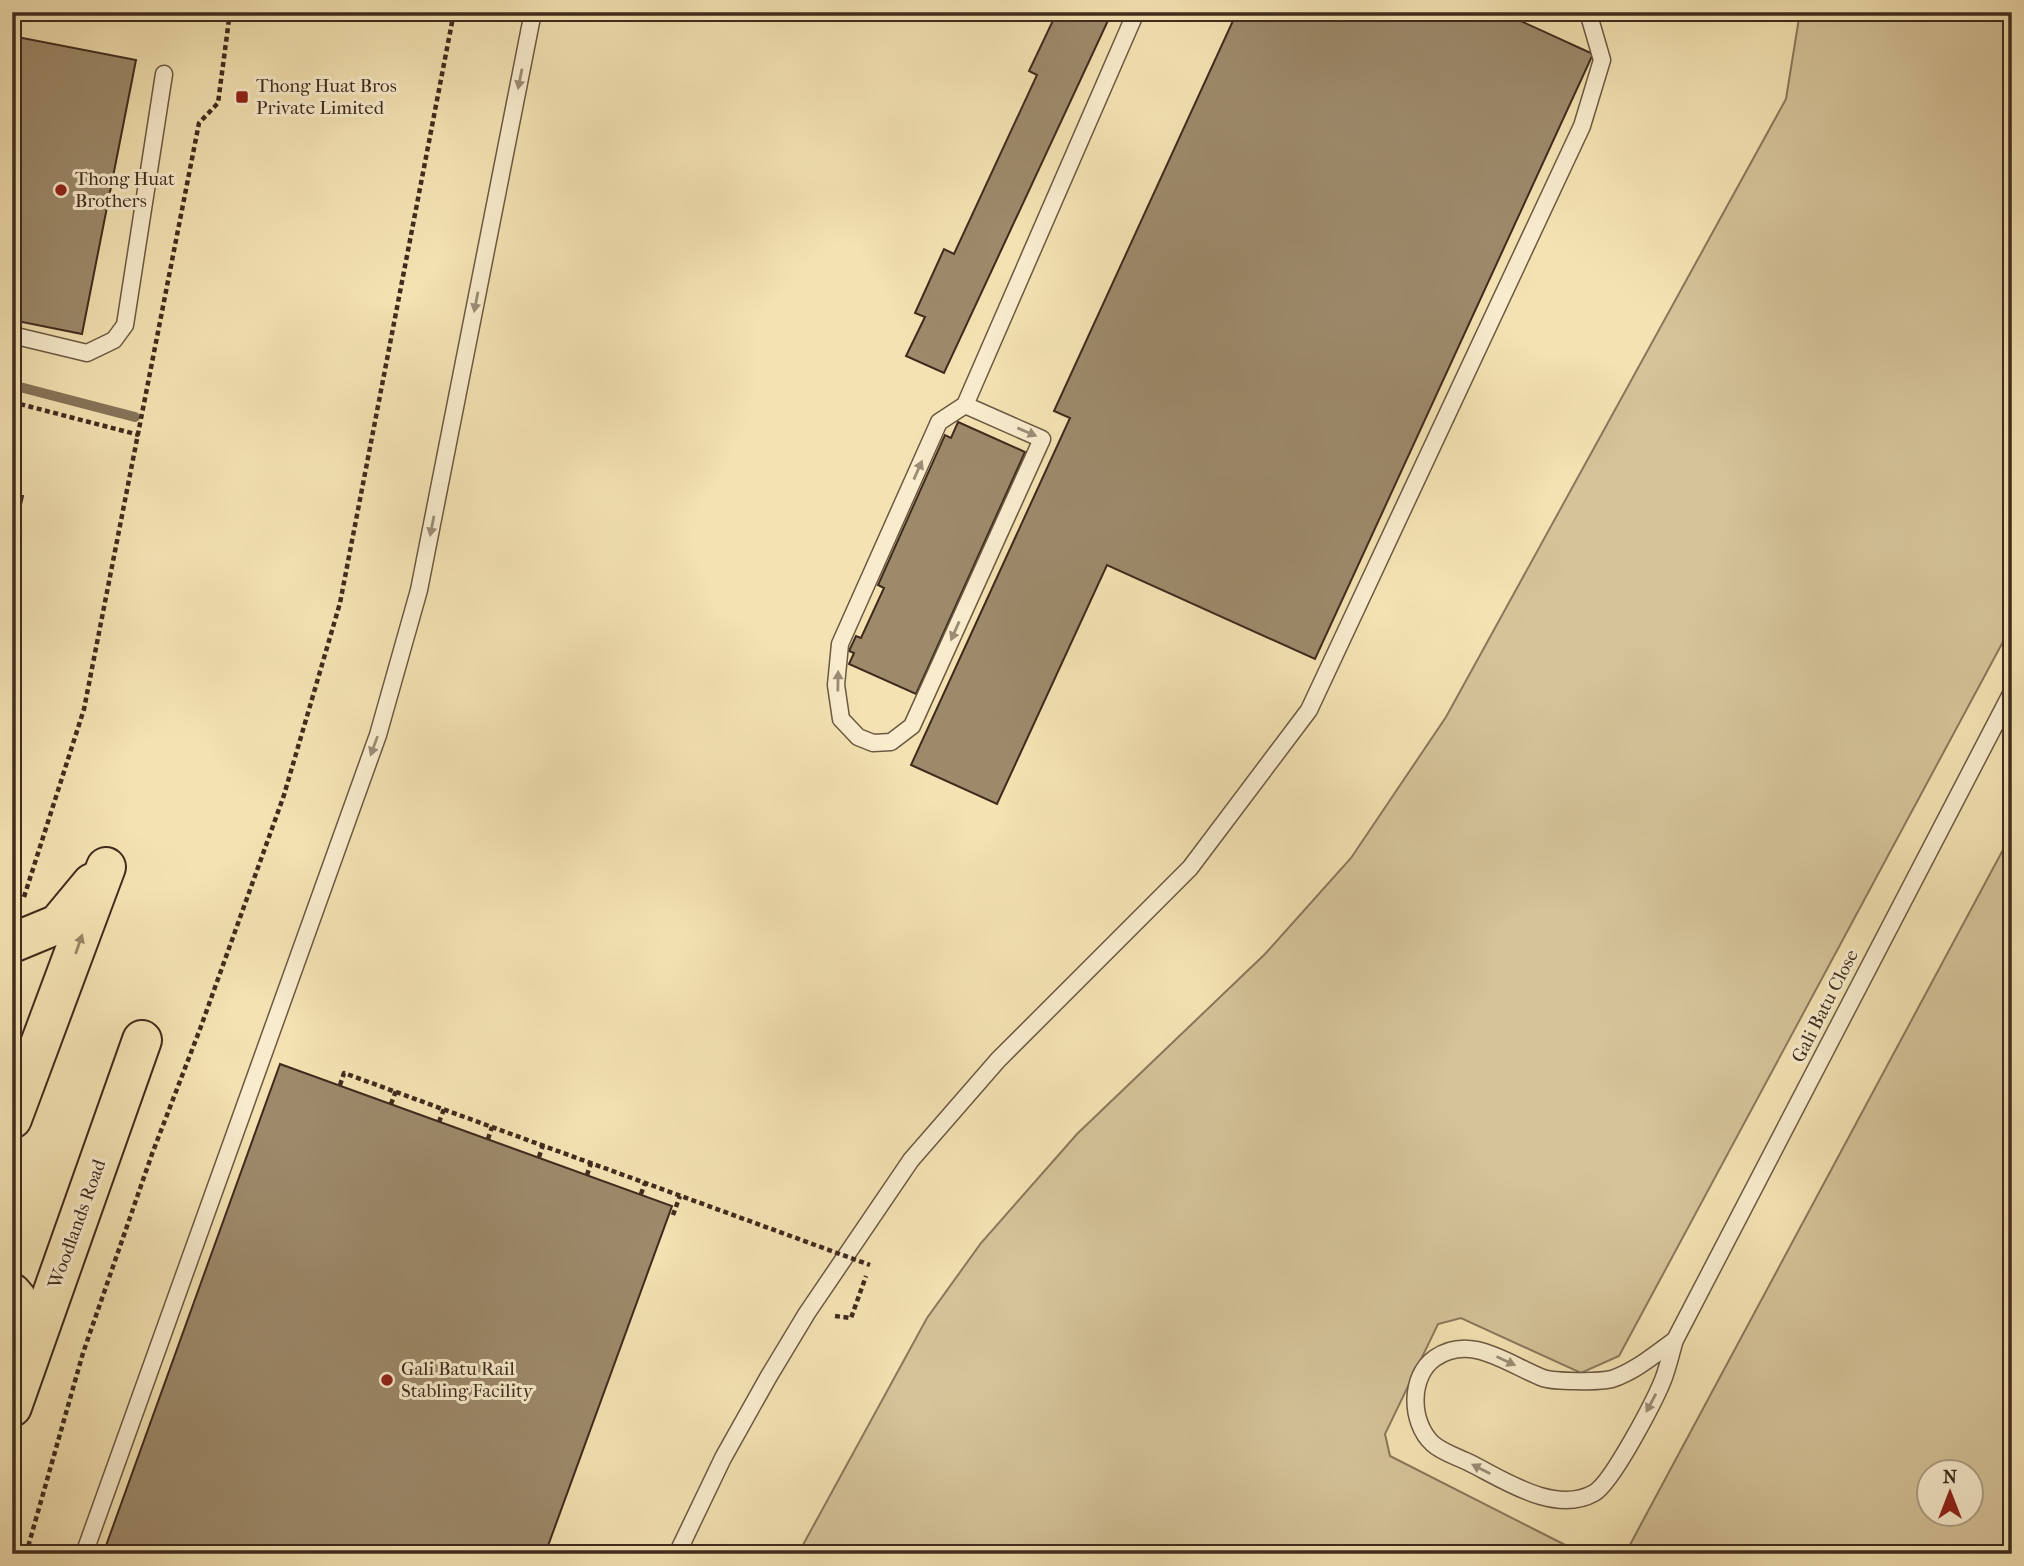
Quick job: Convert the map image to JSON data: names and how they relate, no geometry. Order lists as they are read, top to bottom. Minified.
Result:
{"streets":{"main road":["Woodlands Road"],"lane":["Gali Batu Close"]},"places":{"transit":["Thong Huat Bros Private Limited"],"other":["Thong Huat Brothers","Gali Batu Rail Stabling Facility"]},"north":"top"}
